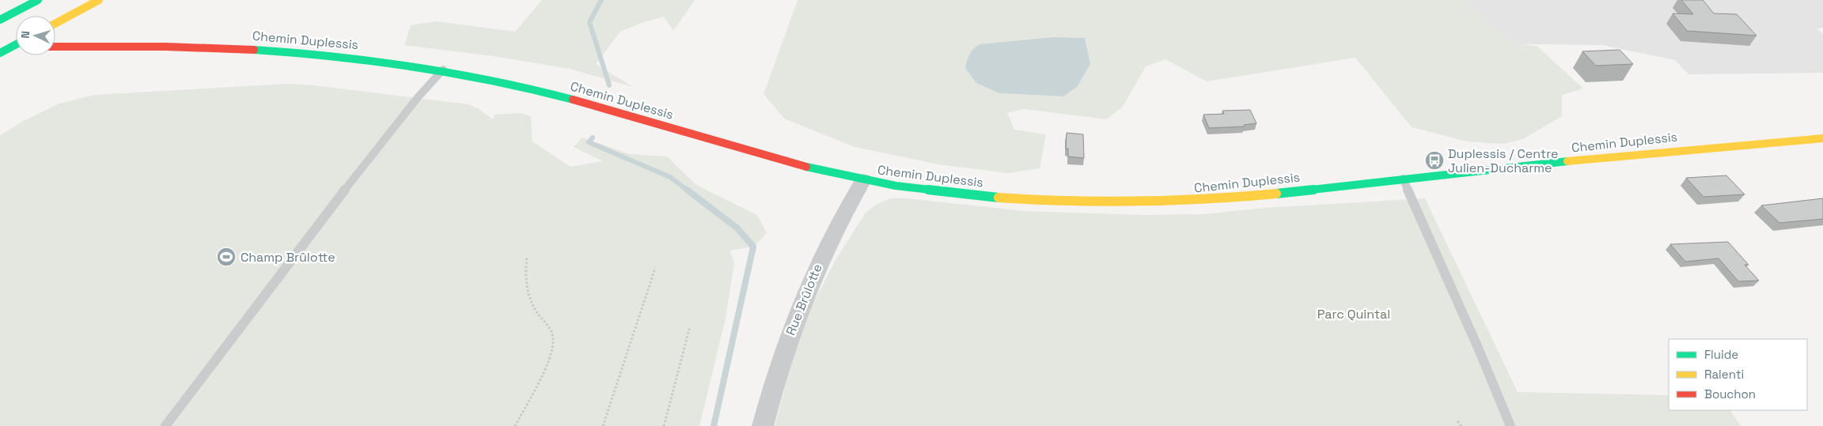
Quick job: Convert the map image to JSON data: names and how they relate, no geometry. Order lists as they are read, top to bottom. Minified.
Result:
{"streets":{"main road":["Chemin Duplessis"],"street":["Rue Brûlotte"]},"crossings":[["Chemin Duplessis","Rue Brûlotte"]],"parks":["Parc Quintal"],"places":{"bus stop":["Duplessis / Centre Julien-Ducharme"],"sports":["Champ Brûlotte"]},"legend":["Fluide","Ralenti","Bouchon"],"north":"left"}
